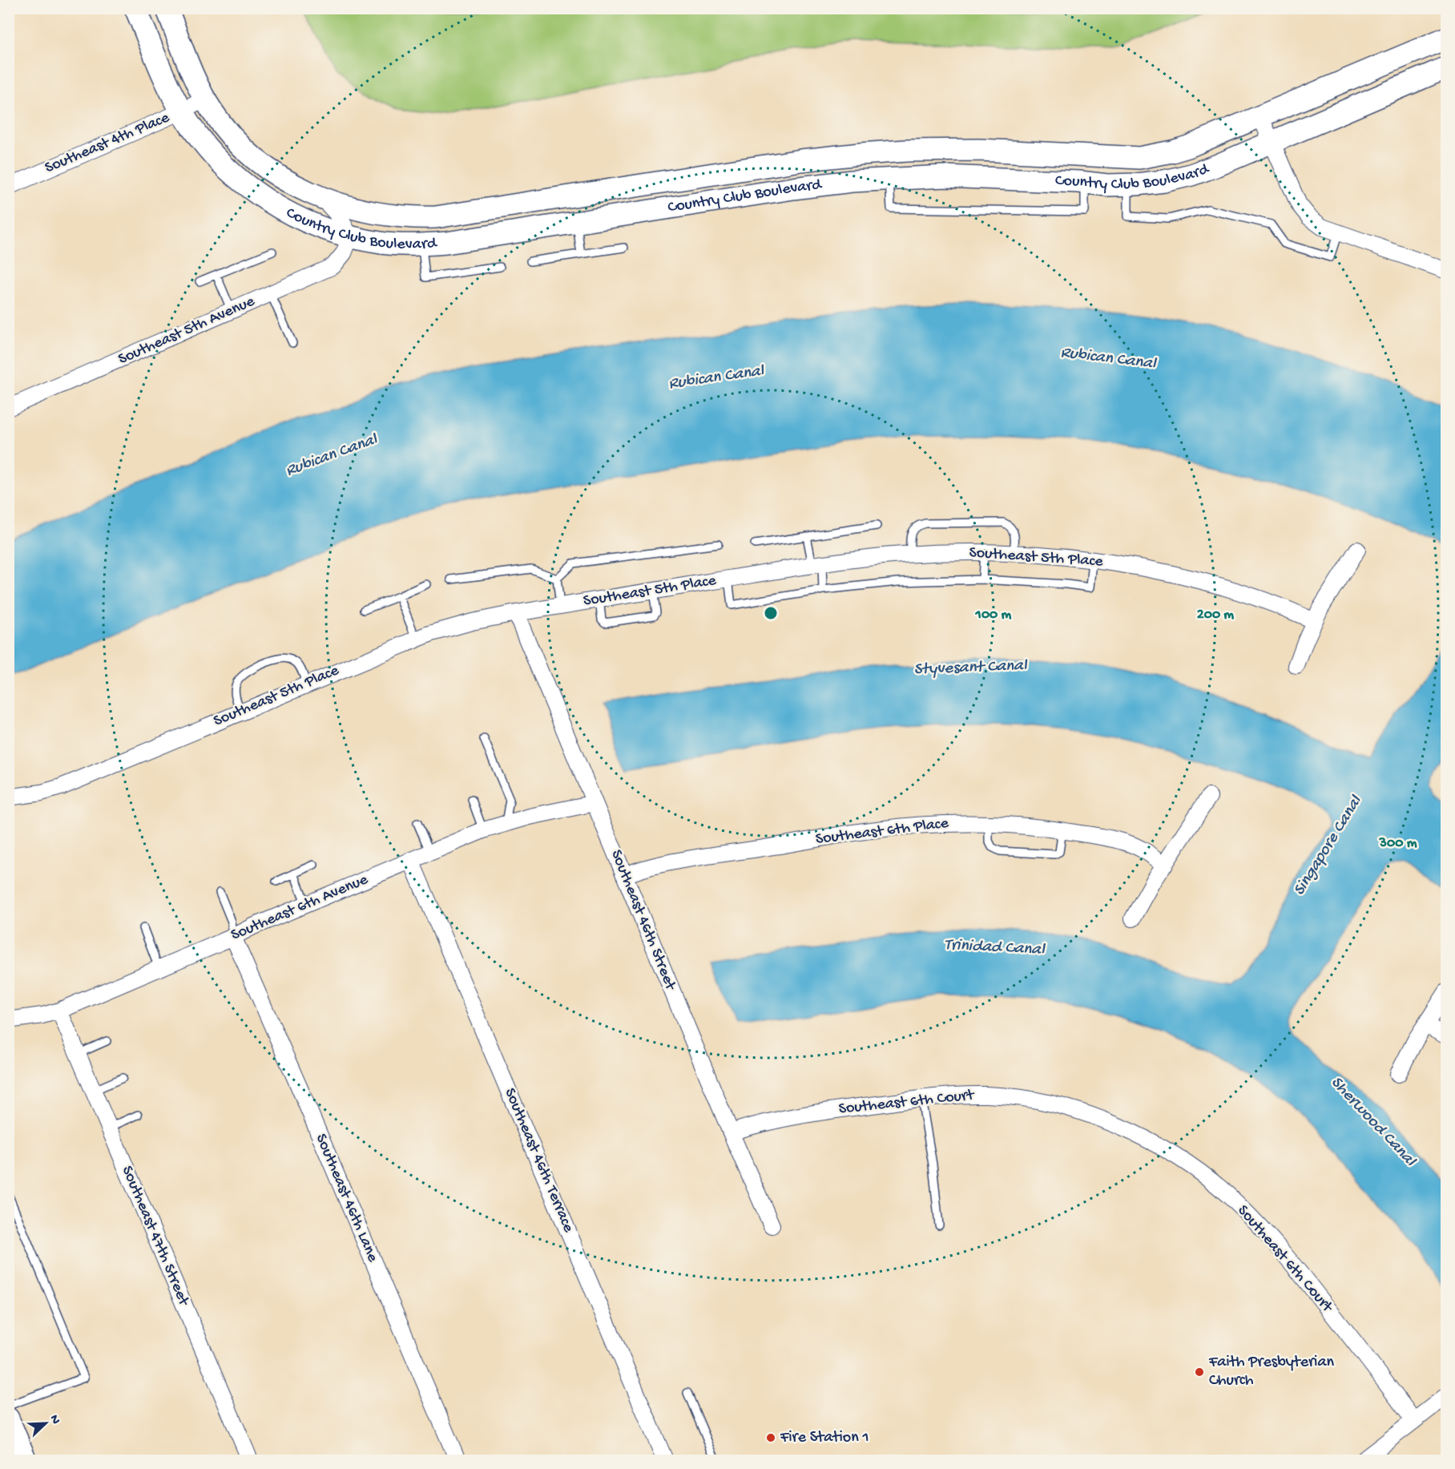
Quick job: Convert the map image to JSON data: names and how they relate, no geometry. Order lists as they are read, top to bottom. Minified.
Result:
{"streets":{"main road":["Country Club Boulevard"],"street":["Southeast 4th Place","Southeast 5th Avenue","Southeast 5th Place","Southeast 6th Place","Southeast 6th Avenue","Southeast 46th Street","Southeast 6th Court","Southeast 46th Terrace","Southeast 46th Lane","Southeast 47th Street"]},"crossings":[["Southeast 4th Place","Country Club Boulevard"],["Country Club Boulevard","Southeast 5th Avenue"],["Southeast 5th Place","Southeast 46th Street"],["Southeast 6th Place","Southeast 46th Street"],["Southeast 6th Avenue","Southeast 46th Street"],["Southeast 6th Avenue","Southeast 46th Terrace"],["Southeast 6th Avenue","Southeast 46th Lane"],["Southeast 6th Avenue","Southeast 47th Street"],["Southeast 46th Street","Southeast 6th Court"]],"water":["Rubican Canal","Styvesant Canal","Singapore Canal","Trinidad Canal","Sherwood Canal"],"places":["Faith Presbyterian Church","Fire Station 1"],"north":"top right","rings":["100 m","200 m","300 m"]}
